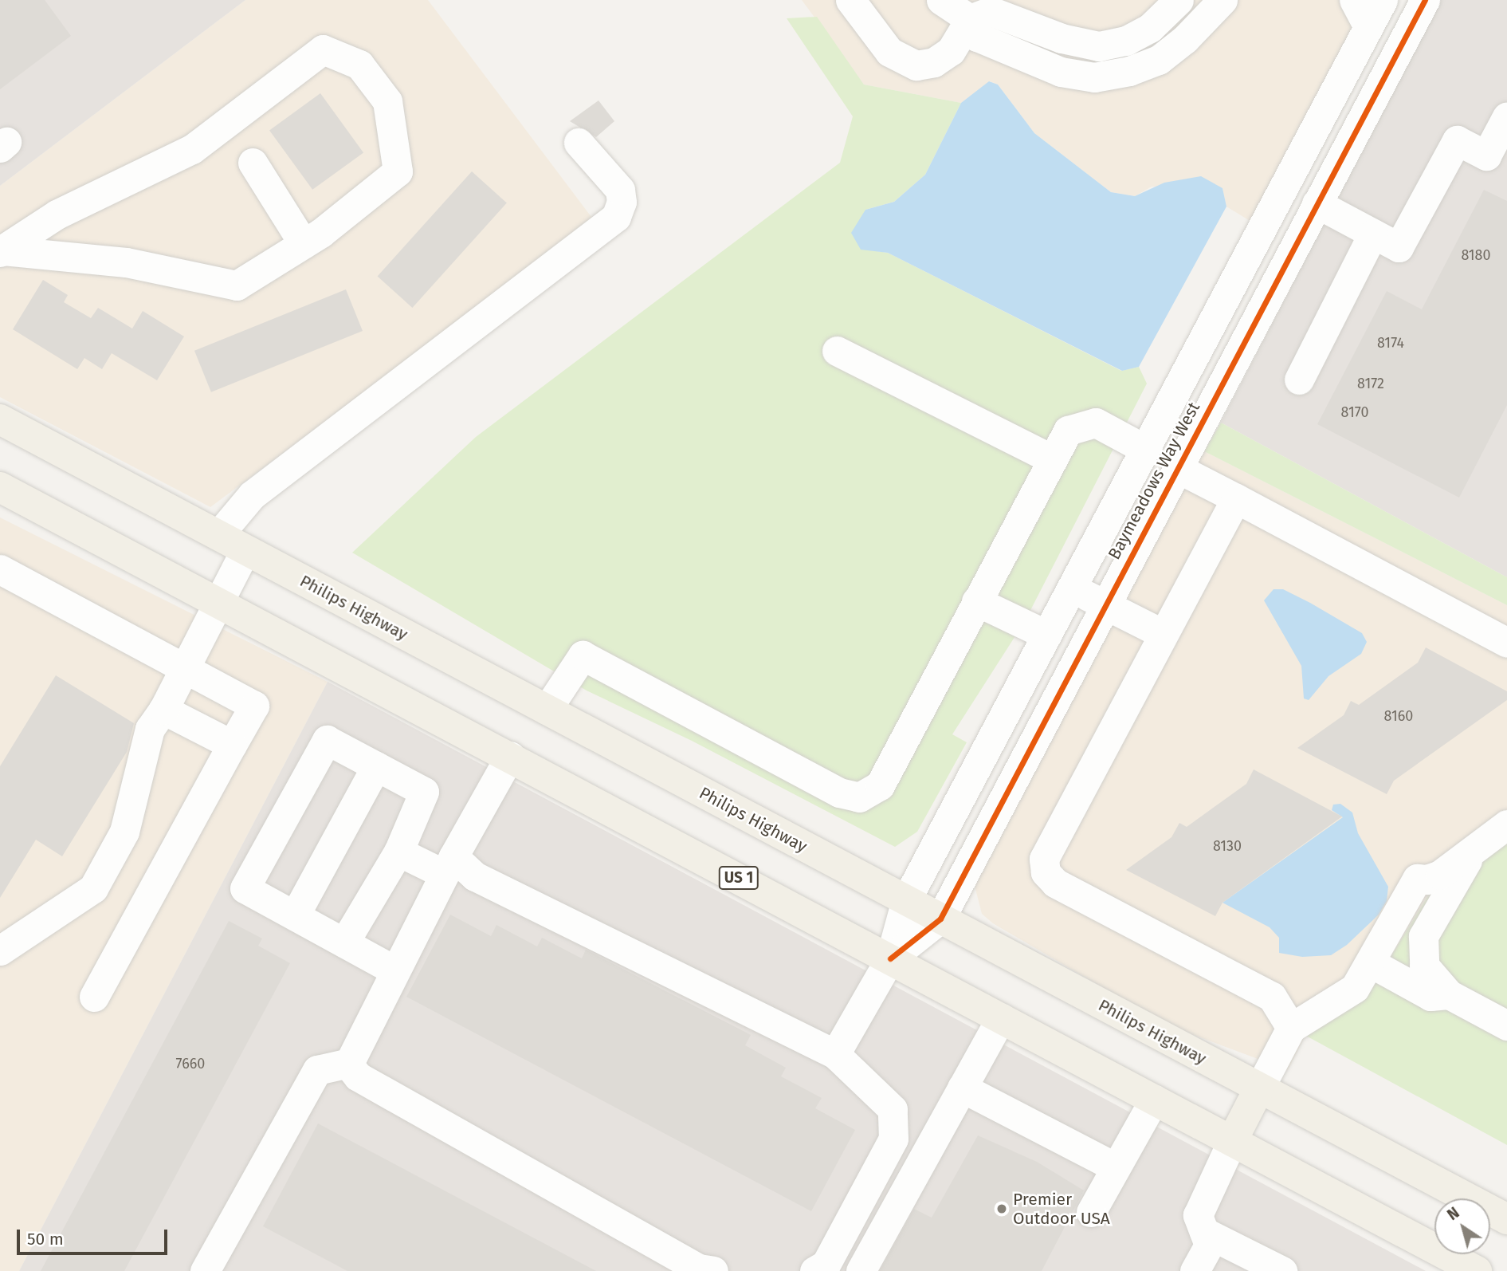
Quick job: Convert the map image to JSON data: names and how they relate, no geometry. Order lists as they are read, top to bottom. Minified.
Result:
{"streets":{"main road":["Philips Highway","US 1"],"street":["Baymeadows Way West"]},"crossings":[["Baymeadows Way West","Philips Highway"],["Baymeadows Way West","US 1"]],"places":["Premier Outdoor USA"],"house_numbers":["8180","8174","8172","8170","8160","8130","7660"],"scale_bar":"50 m","north":"top left"}
